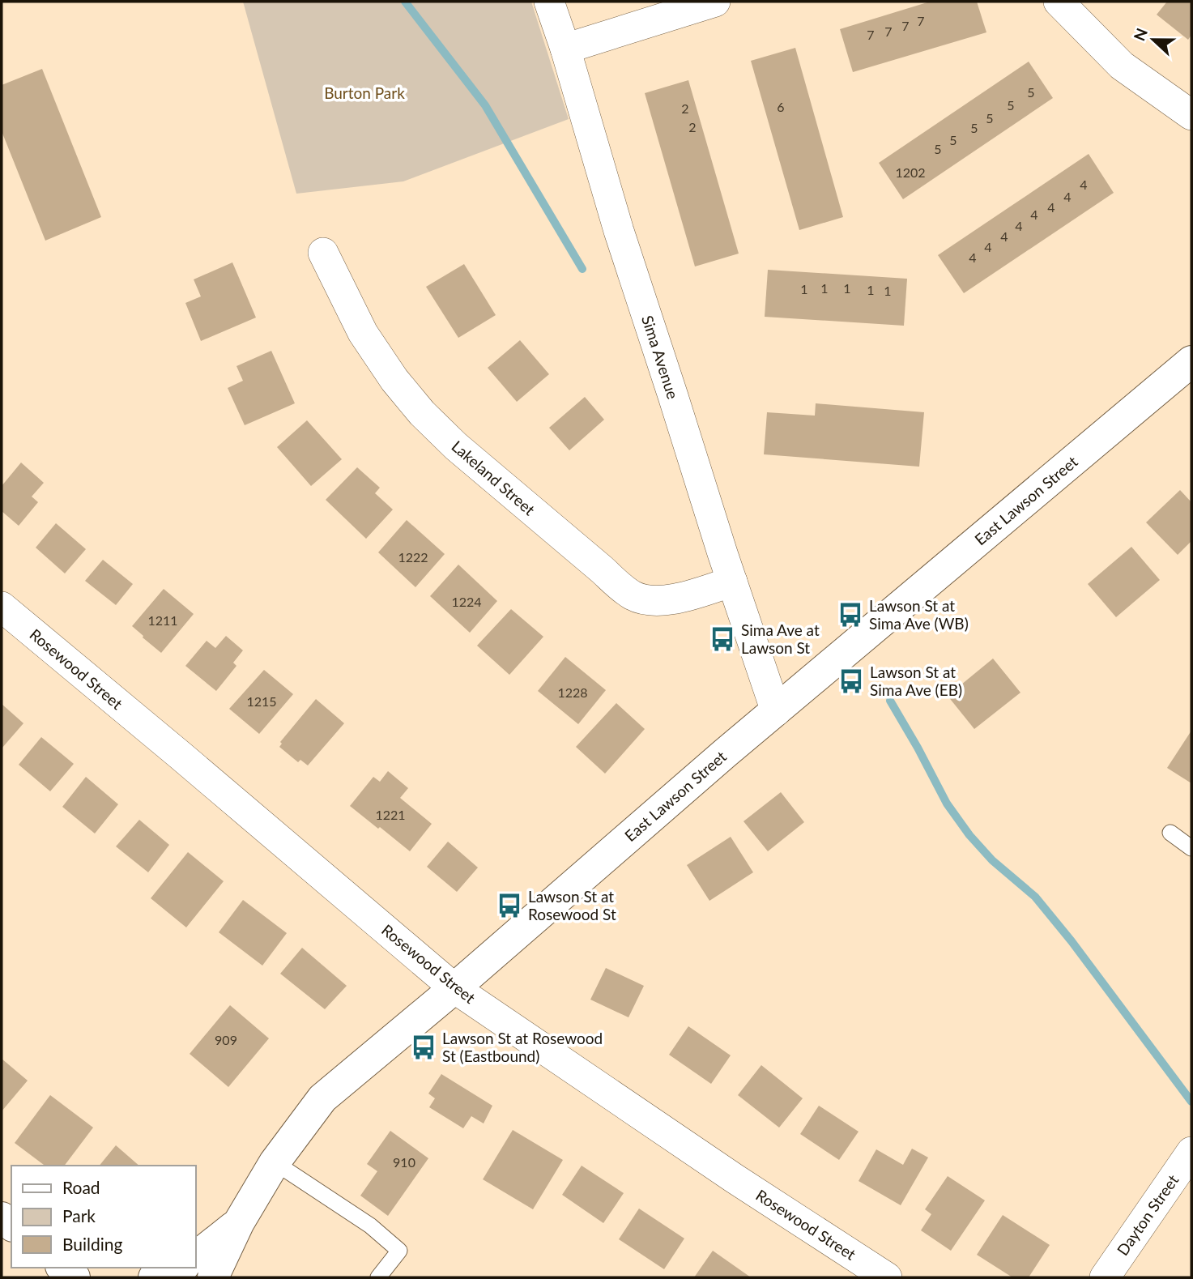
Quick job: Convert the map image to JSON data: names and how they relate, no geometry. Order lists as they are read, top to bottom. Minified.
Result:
{"streets":{"street":["Sima Avenue","Lakeland Street","East Lawson Street","Rosewood Street","Dayton Street"]},"crossings":[["Sima Avenue","Lakeland Street"],["Sima Avenue","East Lawson Street"],["East Lawson Street","Rosewood Street"]],"parks":["Burton Park"],"places":{"bus stop":["Lawson St at Sima Ave (WB)","Sima Ave at Lawson St","Lawson St at Sima Ave (EB)","Lawson St at Rosewood St","Lawson St at Rosewood St (Eastbound)"]},"house_numbers":["7","7","7","7","5","5","6","2","5","2","5","5","5","1202","4","4","4","4","4","4","4","4","1","1","1","1","1","1222","1224","1211","1228","1215","1221","909","910"],"legend":["Road","Park","Building"],"north":"left"}
